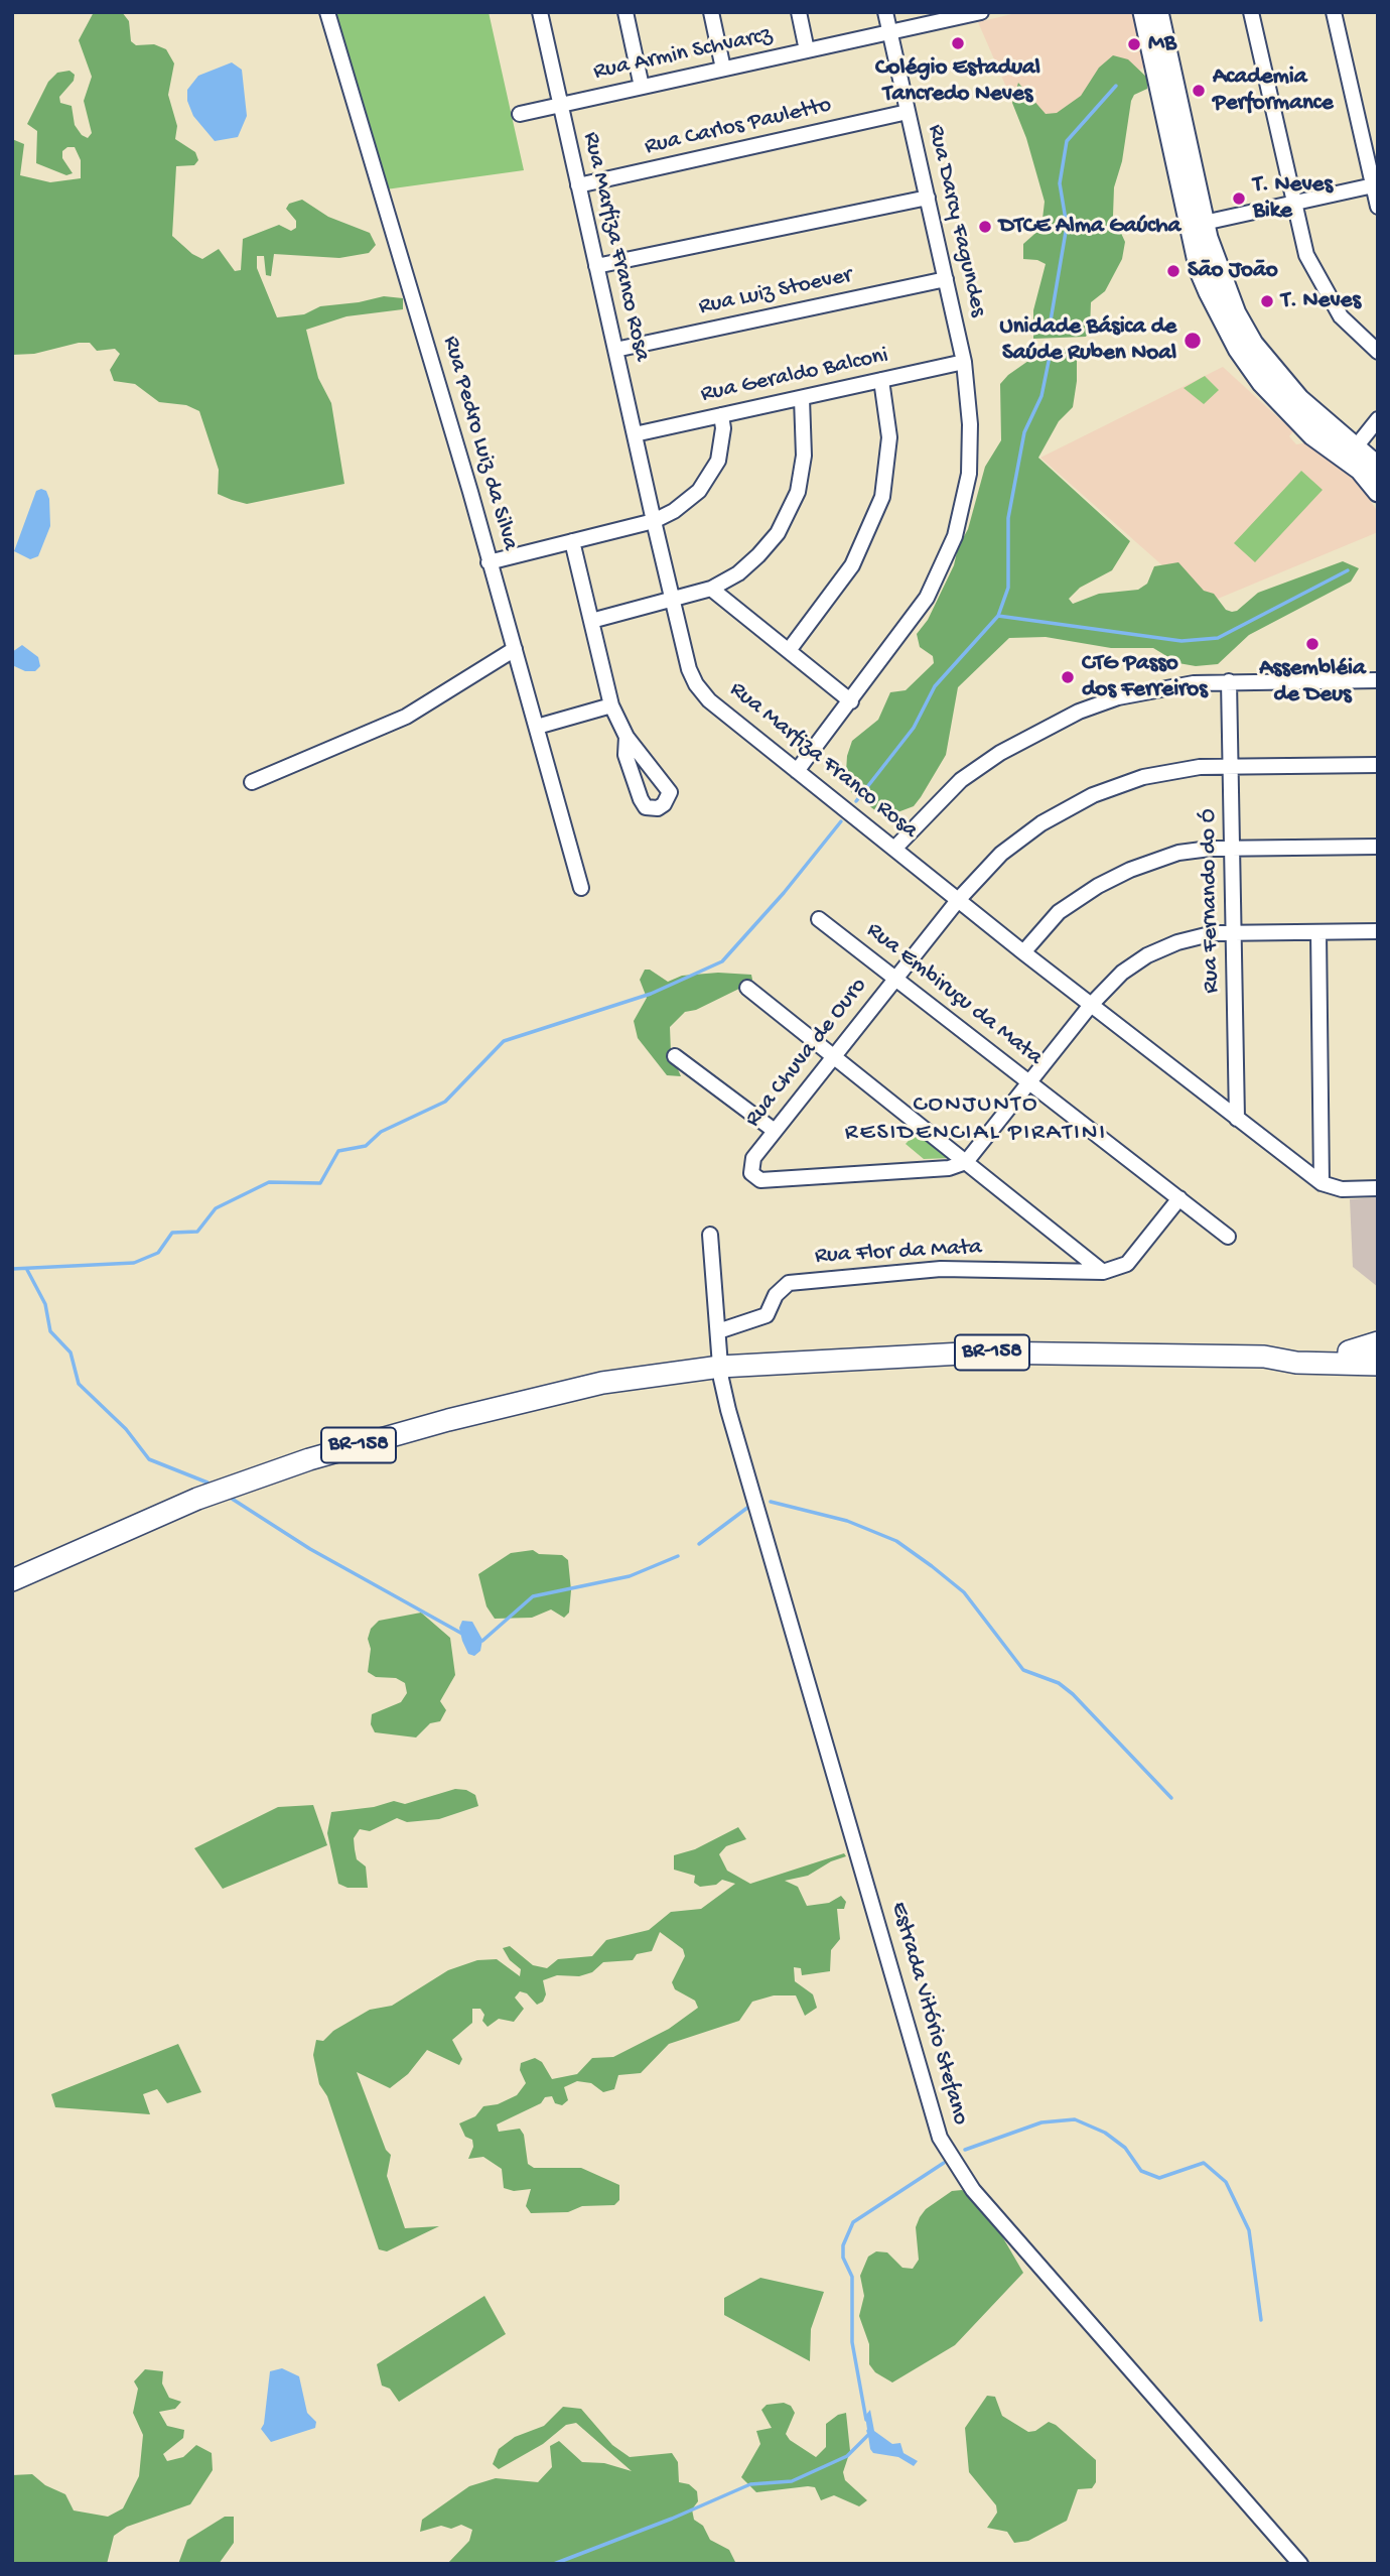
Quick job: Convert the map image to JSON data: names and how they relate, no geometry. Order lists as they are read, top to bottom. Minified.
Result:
{"streets":{"highway":["BR-158"],"street":["Rua Armin Schvarcz","Rua Carlos Pauletto","Rua Darcy Fagundes","Rua Marfiza Franco Rosa","Rua Luiz Stoever","Rua Geraldo Balconi","Rua Pedro Luiz da Silva","Rua Fernando do Ó","Rua Embiruçu da Mata","Rua Chuva de Ouro","Rua Flor da Mata","Estrada Vitório Stefano"]},"crossings":[["Rua Armin Schvarcz","Rua Darcy Fagundes"],["Rua Armin Schvarcz","Rua Marfiza Franco Rosa"],["Rua Carlos Pauletto","Rua Darcy Fagundes"],["Rua Carlos Pauletto","Rua Marfiza Franco Rosa"],["Rua Darcy Fagundes","Rua Marfiza Franco Rosa"],["Rua Darcy Fagundes","Rua Luiz Stoever"],["Rua Darcy Fagundes","Rua Geraldo Balconi"],["Rua Marfiza Franco Rosa","Rua Luiz Stoever"],["Rua Marfiza Franco Rosa","Rua Geraldo Balconi"],["Rua Marfiza Franco Rosa","Rua Fernando do Ó"],["Rua Marfiza Franco Rosa","Rua Chuva de Ouro"],["Rua Fernando do Ó","Rua Chuva de Ouro"],["Rua Embiruçu da Mata","Rua Chuva de Ouro"],["BR-158","Estrada Vitório Stefano"]],"districts":["CONJUNTO RESIDENCIAL PIRATINI"],"places":["Colégio Estadual Tancredo Neves","MB","Academia Performance","T. Neves Bike","DTCE Alma Gaúcha","São João","T. Neves","Unidade Básica de Saúde Ruben Noal","Assembléia de Deus","CTG Passo dos Ferreiros"]}
